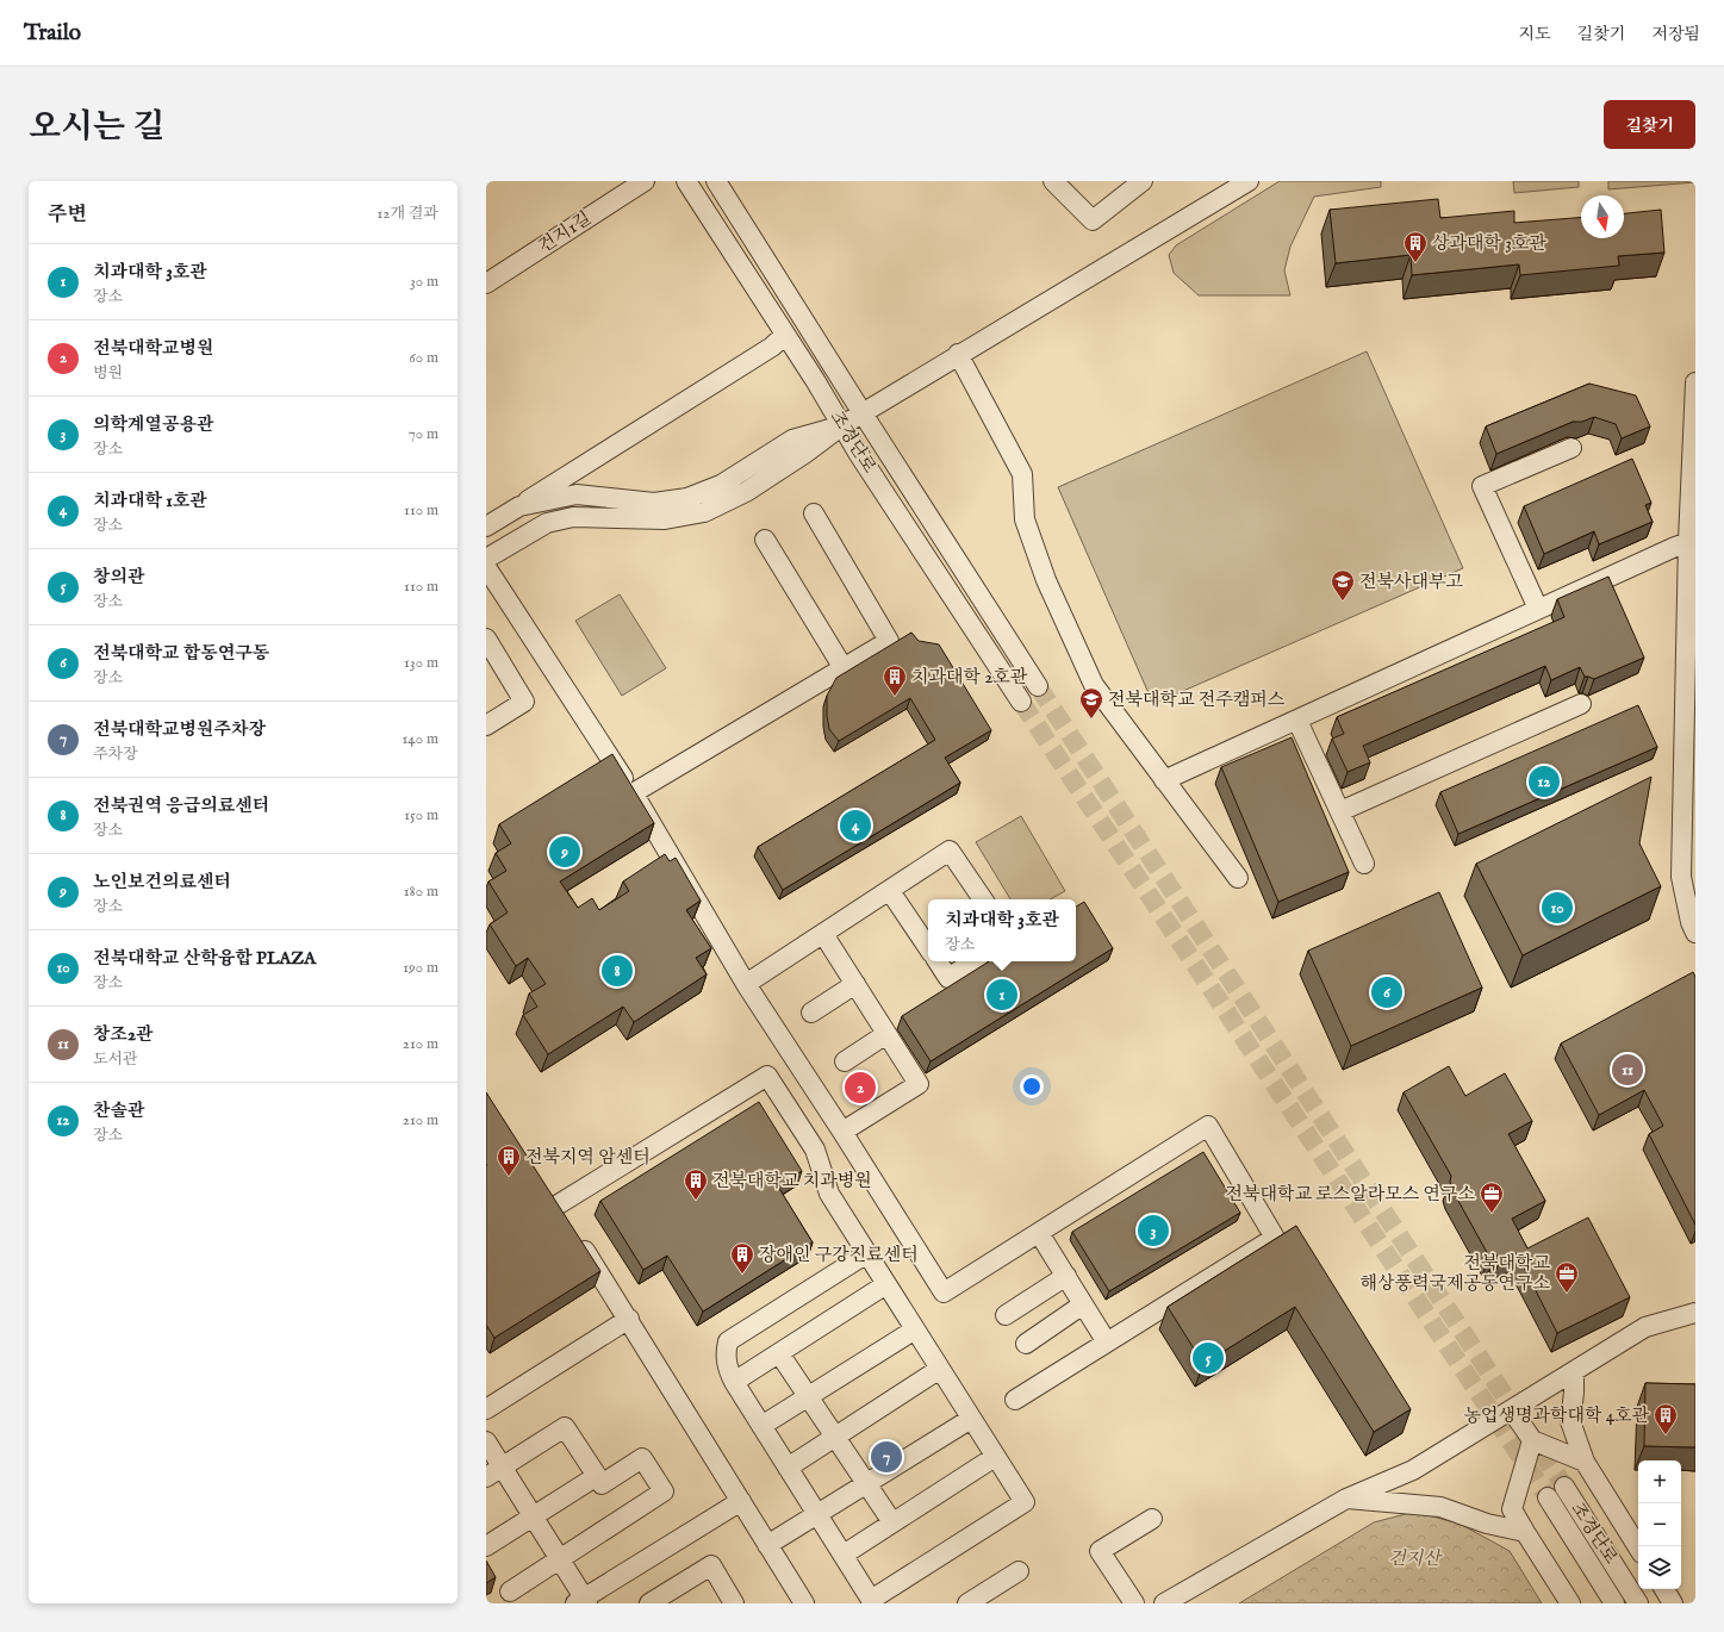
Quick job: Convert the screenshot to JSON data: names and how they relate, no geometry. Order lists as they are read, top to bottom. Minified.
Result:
{"streets":{"street":["건지1길","조경단로"]},"parks":["건지산"],"places":{"building":["상과대학 3호관","치과대학 2호관","전북지역 암센터","전북대학교 치과병원","장애인 구강진료센터","농업생명과학대학 4호관"],"school or university":["전북사대부고","전북대학교 전주캠퍼스"],"office":["전북대학교 로스알라모스 연구소","전북대학교 해상풍력국제공동연구소"]},"north":"bottom","page":{"header":"Trailo","nav":["지도","길찾기","저장됨"],"title":"오시는 길","buttons":"길찾기","heading":["주변","12개 결과"],"list":[{"mark":"1","name":"치과대학 3호관","note":"장소","value":"30 m"},{"mark":"2","name":"전북대학교병원","note":"병원","value":"60 m"},{"mark":"3","name":"의학계열공용관","note":"장소","value":"70 m"},{"mark":"4","name":"치과대학 1호관","note":"장소","value":"110 m"},{"mark":"5","name":"창의관","note":"장소","value":"110 m"},{"mark":"6","name":"전북대학교 합동연구동","note":"장소","value":"130 m"},{"mark":"7","name":"전북대학교병원주차장","note":"주차장","value":"140 m"},{"mark":"8","name":"전북권역 응급의료센터","note":"장소","value":"150 m"},{"mark":"9","name":"노인보건의료센터","note":"장소","value":"180 m"},{"mark":"10","name":"전북대학교 산학융합 PLAZA","note":"장소","value":"190 m"},{"mark":"11","name":"창조2관","note":"도서관","value":"210 m"},{"mark":"12","name":"찬솔관","note":"장소","value":"210 m"}],"pins":["12","4","9","10","8","6","1","11","2","3","5","7"],"popup":["치과대학 3호관","장소"],"map_buttons":["+","−"]}}
